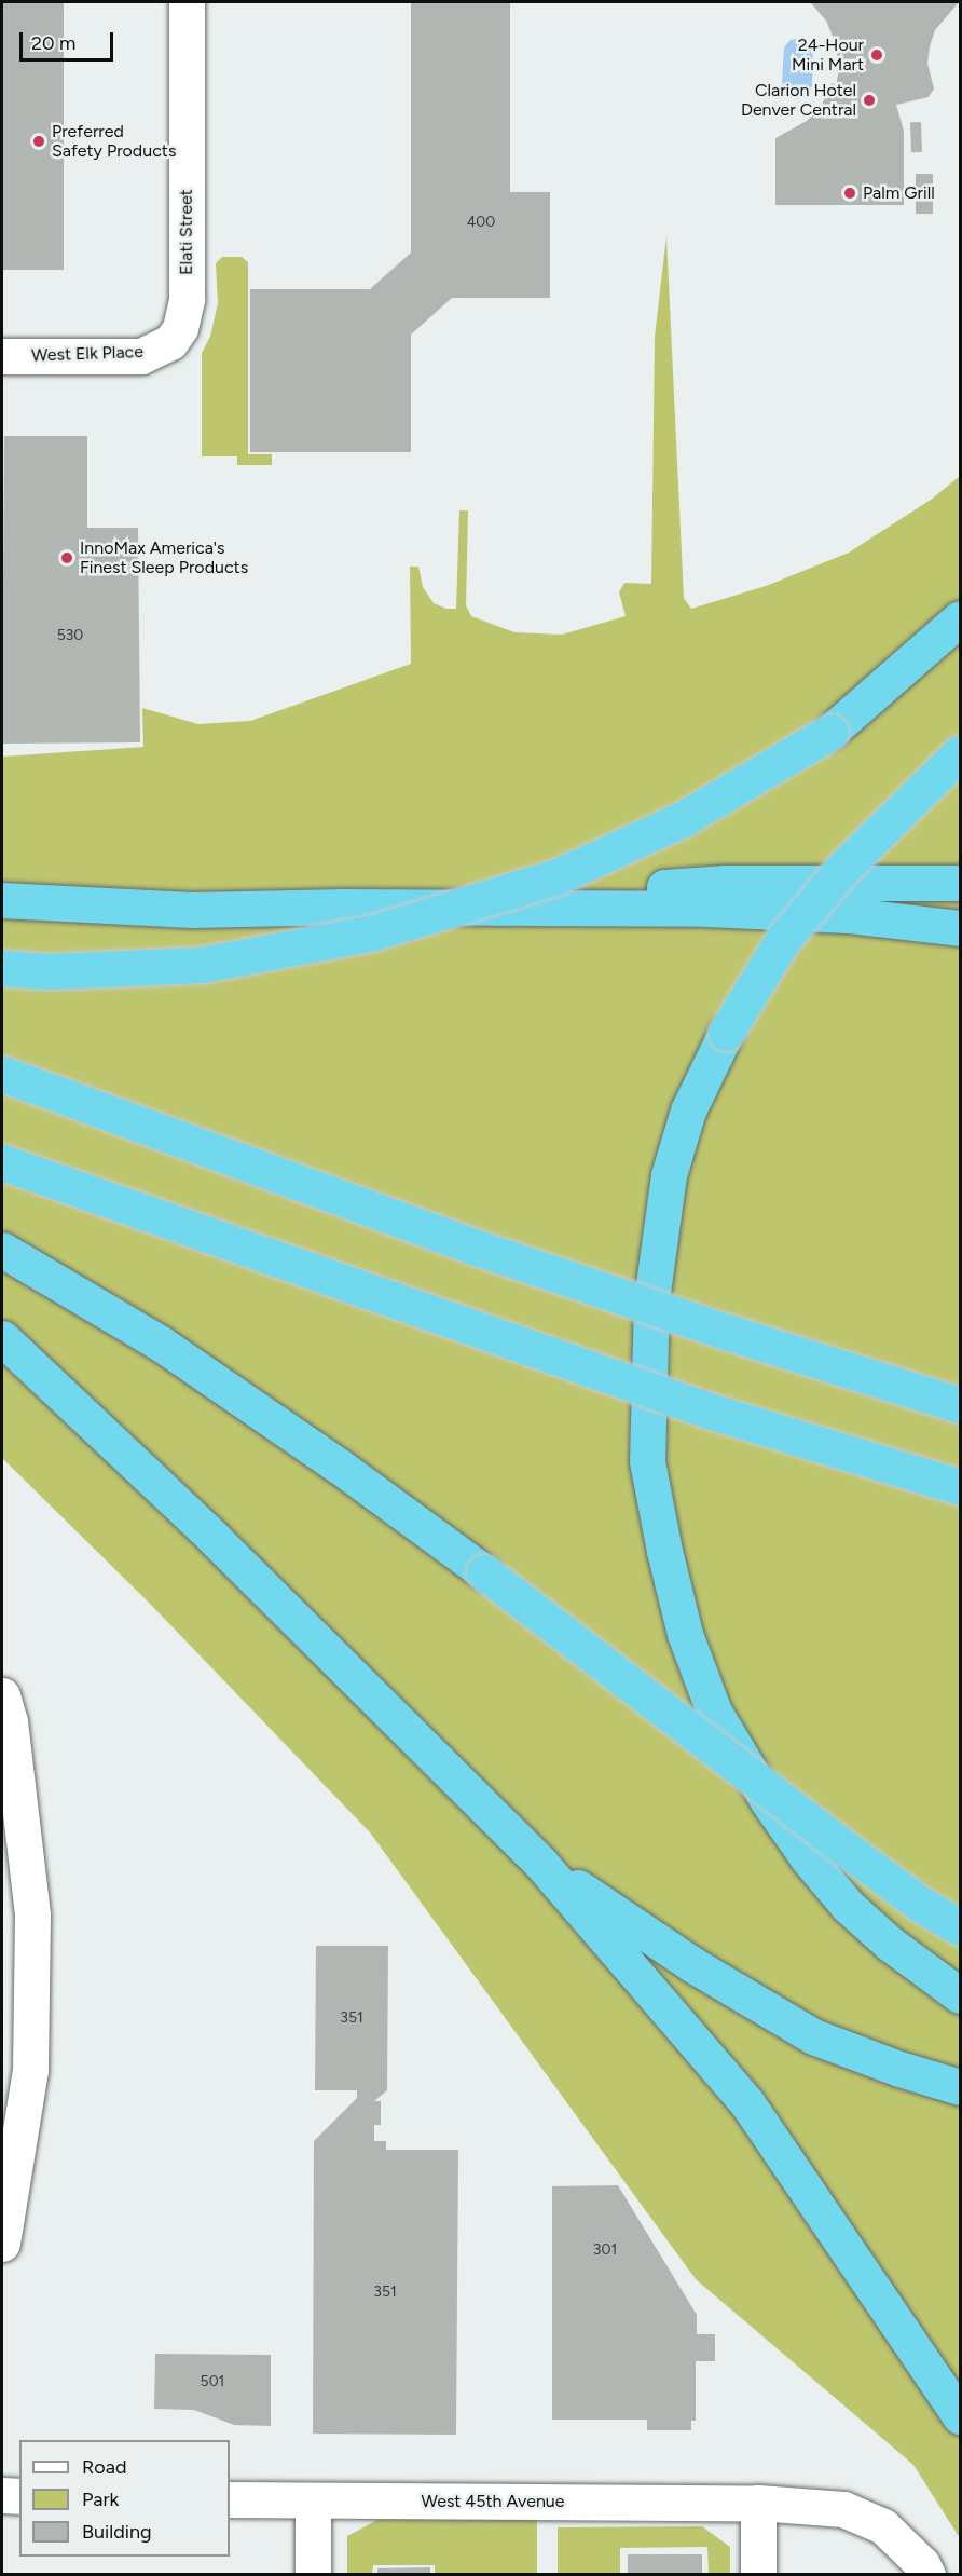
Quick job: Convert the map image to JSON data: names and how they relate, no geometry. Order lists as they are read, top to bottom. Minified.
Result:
{"streets":{"street":["Elati Street","West Elk Place","West 45th Avenue"]},"crossings":[["Elati Street","West Elk Place"]],"places":["24-Hour Mini Mart","Clarion Hotel Denver Central","Preferred Safety Products","Palm Grill","InnoMax America's Finest Sleep Products"],"house_numbers":["400","530","351","301","351","501"],"legend":["Road","Park","Building"],"scale_bar":"20 m"}
